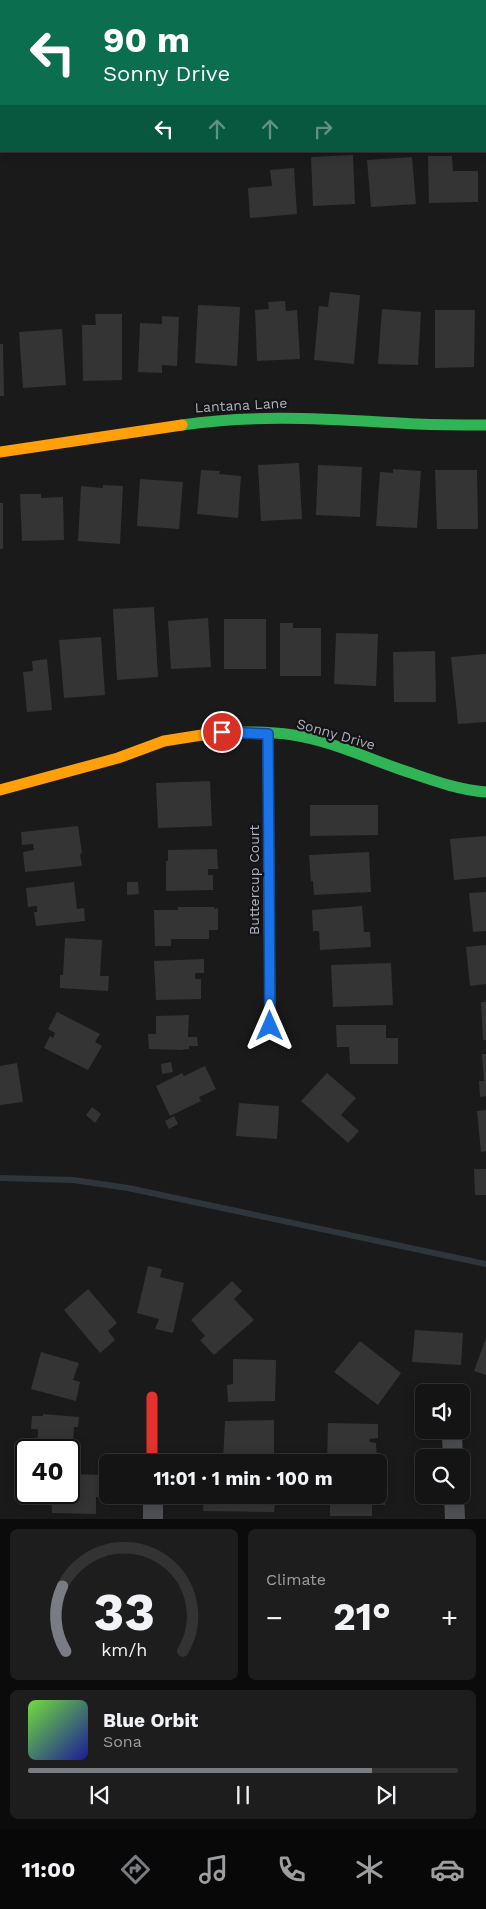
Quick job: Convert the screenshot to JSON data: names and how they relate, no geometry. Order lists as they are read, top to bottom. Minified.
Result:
{"streets":{"street":["Lantana Lane","Sonny Drive","Buttercup Court"]},"crossings":[["Sonny Drive","Buttercup Court"]],"page":{"turn":["90 m","Sonny Drive"],"limit":"40","trip":"11:01 · 1 min · 100 m","tile":"Climate","heat":["−","21°","+"],"song":["Blue Orbit","Sona"],"tabs":"11:00","gauge":["33","km/h"]}}
